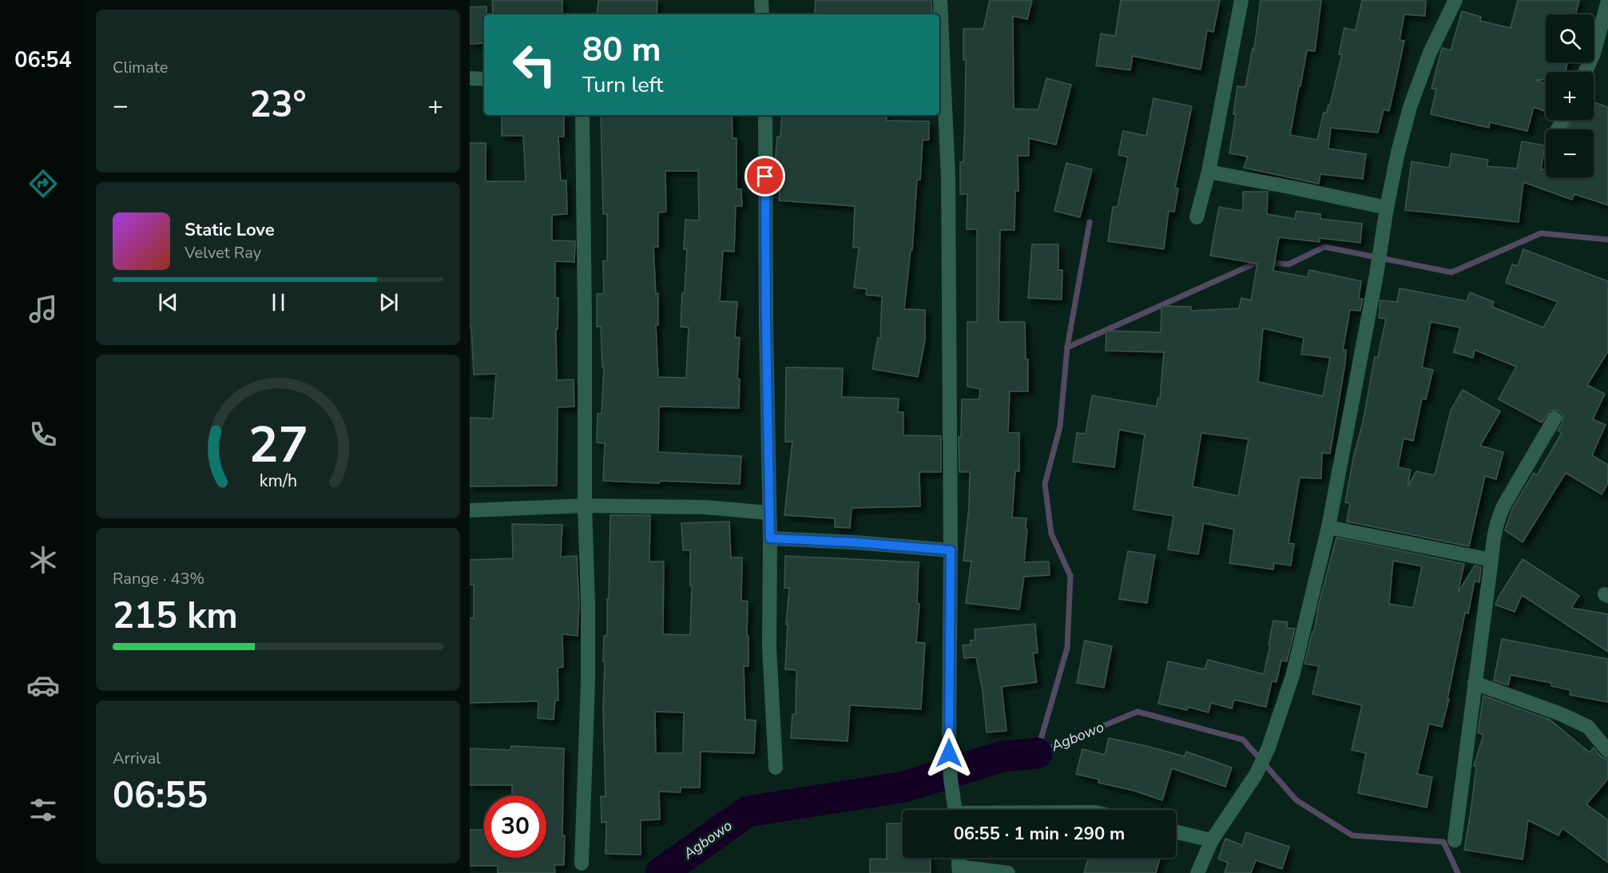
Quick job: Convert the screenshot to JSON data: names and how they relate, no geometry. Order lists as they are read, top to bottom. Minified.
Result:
{"water":["Agbowo"],"page":{"tabs":"06:54","tile":["Climate",["Range · 43%","215 km"],["Arrival","06:55"]],"map_buttons":["+","−"],"turn":["80 m","Turn left"],"heat":["−","23°","+"],"song":["Static Love","Velvet Ray"],"limit":"30","trip":"06:55 · 1 min · 290 m","gauge":["27","km/h"]}}
